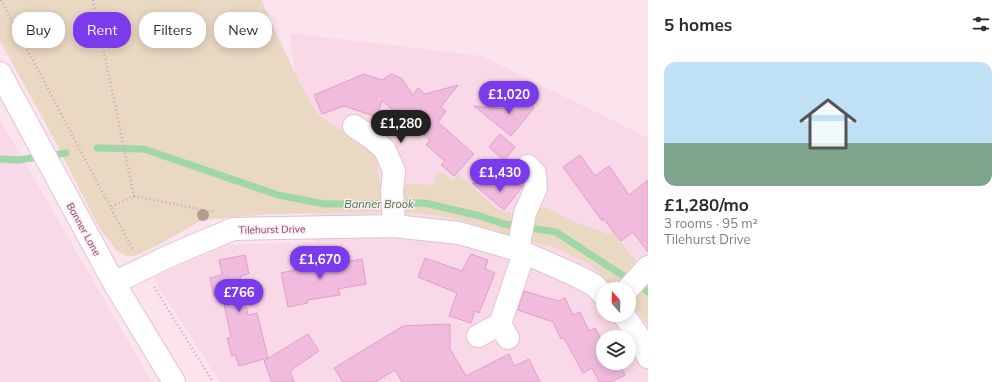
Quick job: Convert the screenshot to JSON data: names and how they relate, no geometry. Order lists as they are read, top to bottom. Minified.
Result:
{"streets":{"street":["Banner Lane","Tilehurst Drive"]},"crossings":[["Banner Lane","Tilehurst Drive"]],"water":["Banner Brook"],"north":"top","page":{"heading":"5 homes","chip":["Buy","Rent","Filters","New"],"list":[{"name":"£1,280/mo","note":"3 rooms · 95 m² · Tilehurst Drive"}],"price":["£1,020","£1,280","£1,430","£1,670","£766"]}}
